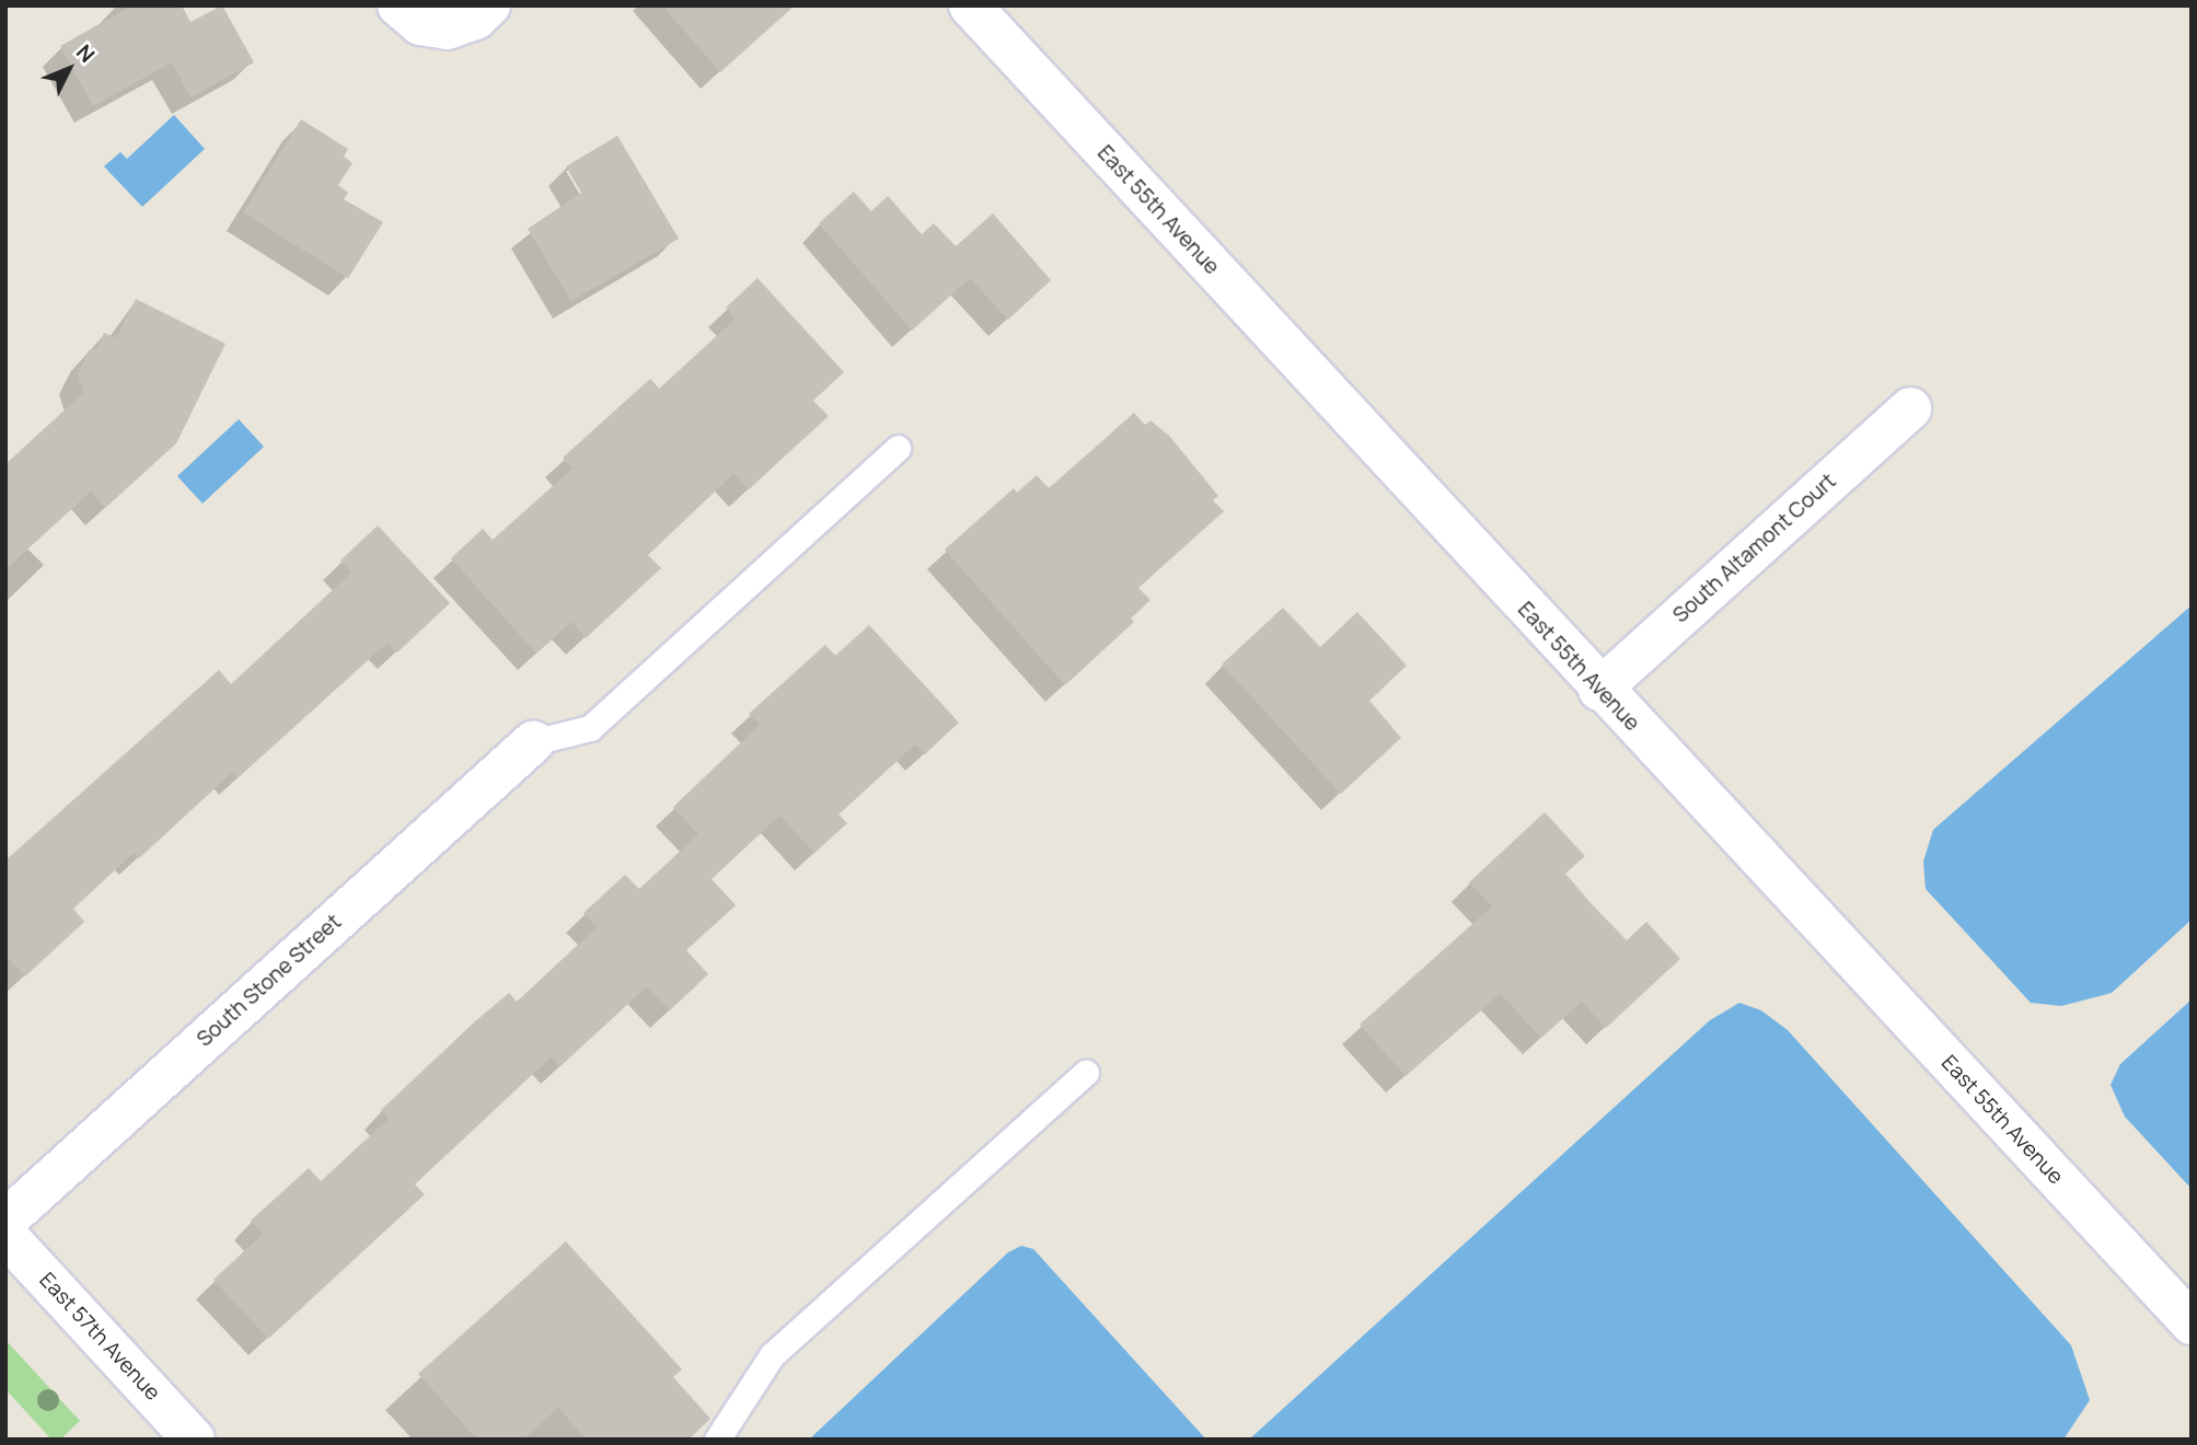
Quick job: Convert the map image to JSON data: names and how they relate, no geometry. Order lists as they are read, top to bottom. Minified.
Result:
{"streets":{"street":["East 55th Avenue","South Altamont Court","South Stone Street","East 57th Avenue"]},"crossings":[["East 55th Avenue","South Altamont Court"]],"north":"top right"}
